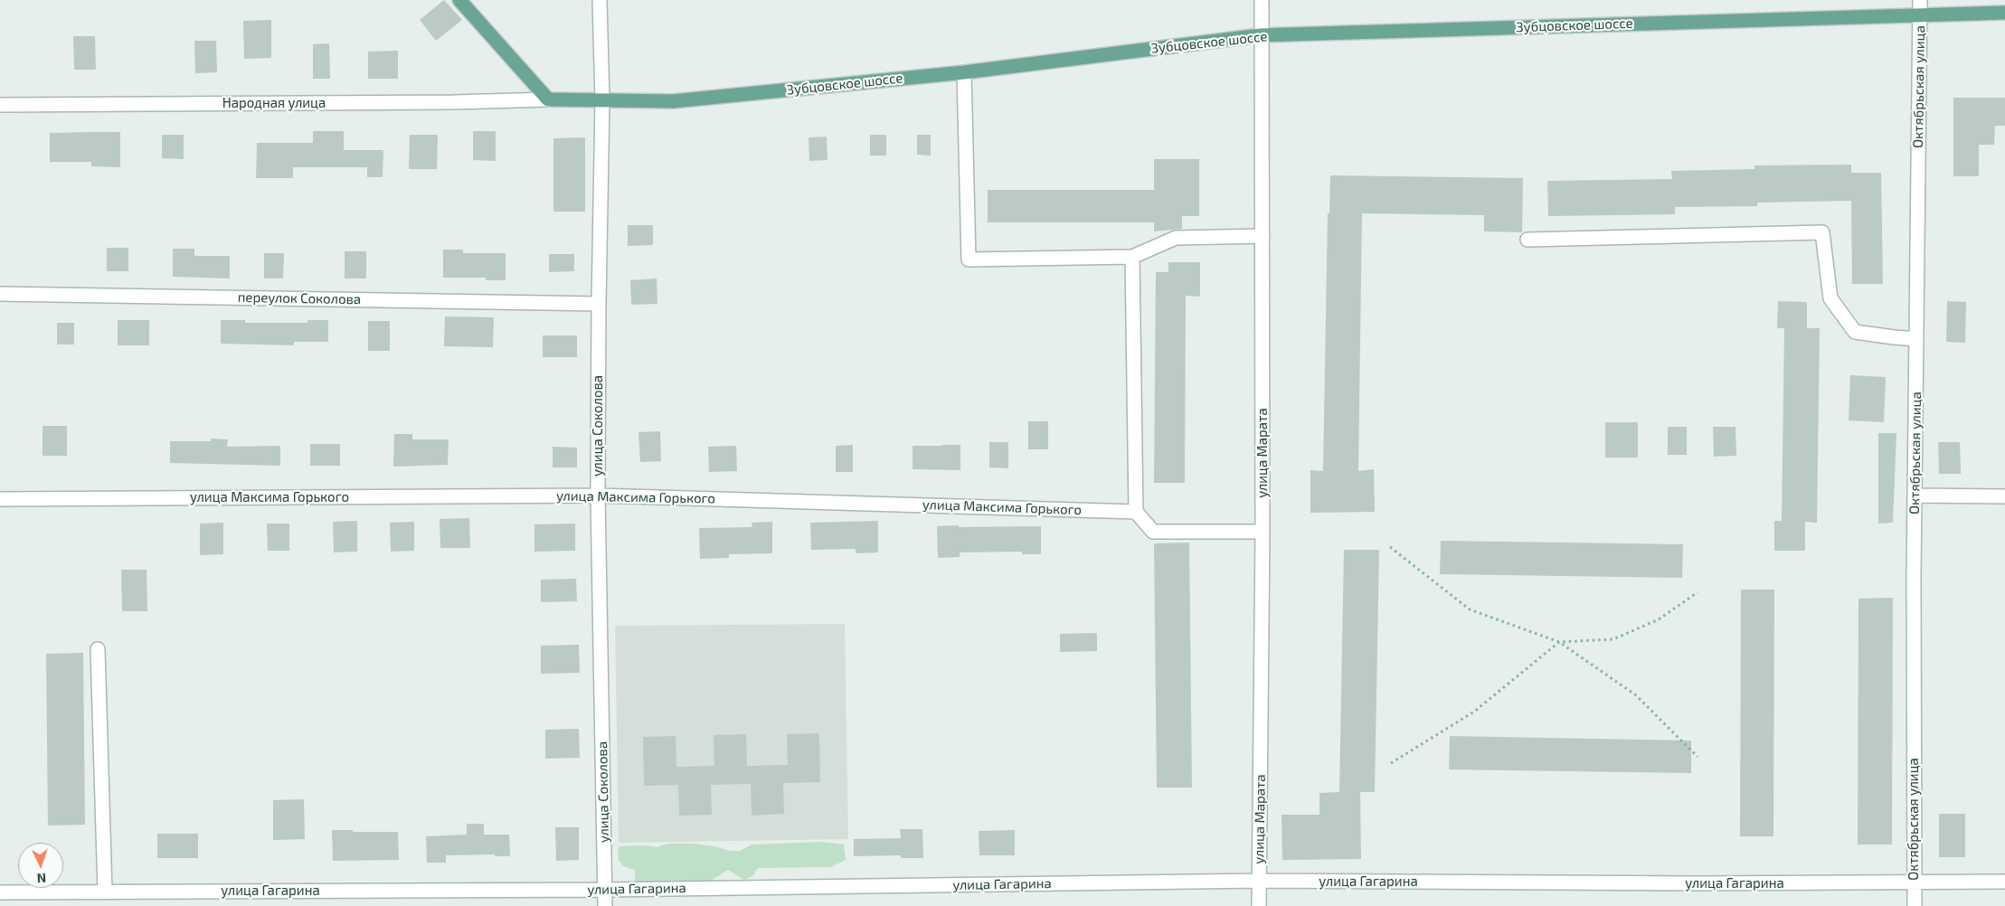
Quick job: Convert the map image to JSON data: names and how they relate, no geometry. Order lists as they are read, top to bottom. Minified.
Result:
{"streets":{"main road":["Зубцовское шоссе"],"street":["Октябрьская улица","Народная улица","переулок Соколова","улица Соколова","улица Марата","улица Максима Горького","улица Гагарина"]},"crossings":[["Зубцовское шоссе","Октябрьская улица"],["Зубцовское шоссе","Народная улица"],["Зубцовское шоссе","улица Соколова"],["Зубцовское шоссе","улица Марата"],["Октябрьская улица","улица Гагарина"],["переулок Соколова","улица Соколова"],["улица Соколова","улица Максима Горького"],["улица Соколова","улица Гагарина"],["улица Марата","улица Гагарина"]],"north":"bottom"}
